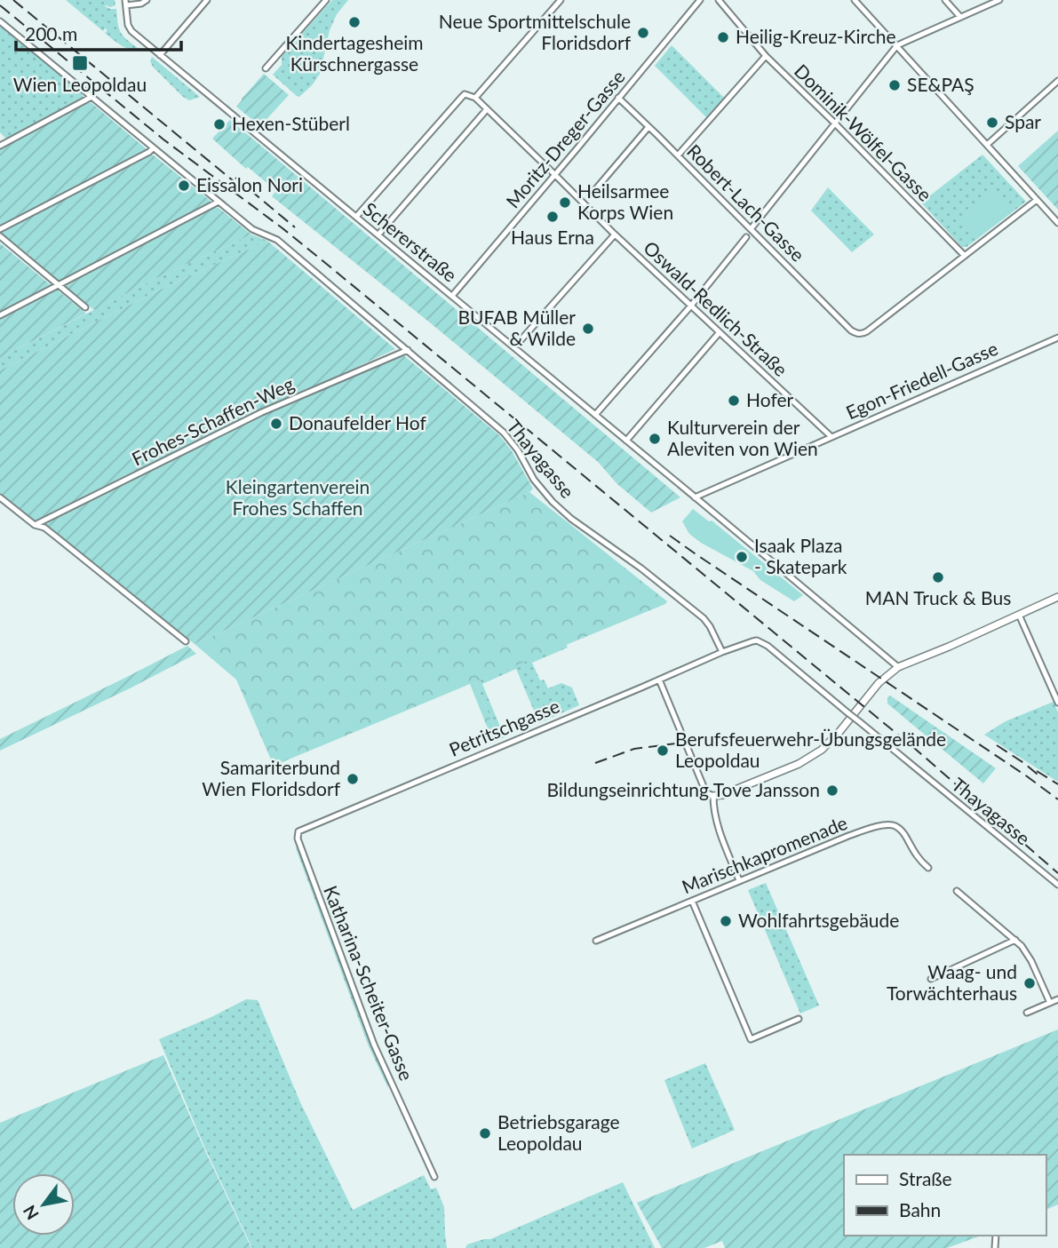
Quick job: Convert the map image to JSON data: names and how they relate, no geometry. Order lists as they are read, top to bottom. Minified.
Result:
{"streets":{"street":["Dominik-Wölfel-Gasse","Moritz-Dreger-Gasse","Robert-Lach-Gasse","Schererstraße","Oswald-Redlich-Straße","Egon-Friedell-Gasse","Frohes-Schaffen-Weg","Thayagasse","Petritschgasse","Marischkapromenade","Katharina-Scheiter-Gasse"]},"crossings":[["Dominik-Wölfel-Gasse","Robert-Lach-Gasse"],["Moritz-Dreger-Gasse","Robert-Lach-Gasse"],["Moritz-Dreger-Gasse","Schererstraße"],["Moritz-Dreger-Gasse","Oswald-Redlich-Straße"],["Schererstraße","Egon-Friedell-Gasse"],["Oswald-Redlich-Straße","Egon-Friedell-Gasse"],["Frohes-Schaffen-Weg","Thayagasse"],["Thayagasse","Petritschgasse"],["Petritschgasse","Katharina-Scheiter-Gasse"]],"parks":["Kleingartenverein Frohes Schaffen"],"places":{"other":["Kindertagesheim Kürschnergasse","Neue Sportmittelschule Floridsdorf","Heilig-Kreuz-Kirche","SE&PAŞ","Spar","Hexen-Stüberl","Eissalon Nori","Heilsarmee Korps Wien","Haus Erna","BUFAB Müller & Wilde","Hofer","Donaufelder Hof","Kulturverein der Aleviten von Wien","Isaak Plaza - Skatepark","MAN Truck & Bus","Berufsfeuerwehr-Übungsgelände Leopoldau","Samariterbund Wien Floridsdorf","Bildungseinrichtung Tove Jansson","Wohlfahrtsgebäude","Waag- und Torwächterhaus","Betriebsgarage Leopoldau"],"transit":["Wien Leopoldau"]},"legend":["Straße","Bahn"],"scale_bar":"200 m","north":"bottom left"}
